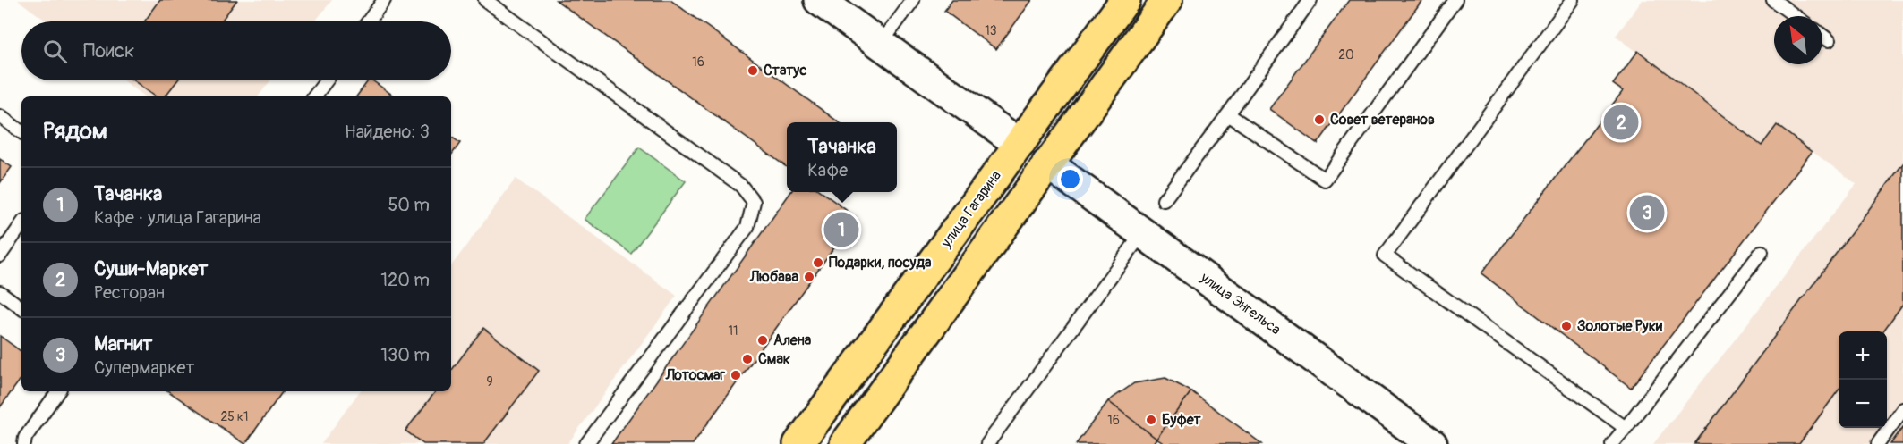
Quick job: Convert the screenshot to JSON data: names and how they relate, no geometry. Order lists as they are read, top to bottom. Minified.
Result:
{"streets":{"main road":["улица Гагарина"],"street":["улица Энгельса"]},"places":["Статус","Совет ветеранов","Подарки, посуда","Любава","Золотые Руки","Алена","Смак","Лотосмаг","Буфет"],"house_numbers":["13","20","16","11","9","25 к1","16"],"north":"top left","page":{"search":"Поиск","heading":["Рядом","Найдено: 3"],"pins":["2","3","1"],"popup":["Тачанка","Кафе"],"list":[{"mark":"1","name":"Тачанка","note":"Кафе · улица Гагарина","value":"50 m"},{"mark":"2","name":"Суши-Маркет","note":"Ресторан","value":"120 m"},{"mark":"3","name":"Магнит","note":"Супермаркет","value":"130 m"}],"map_buttons":["+","−"]}}
